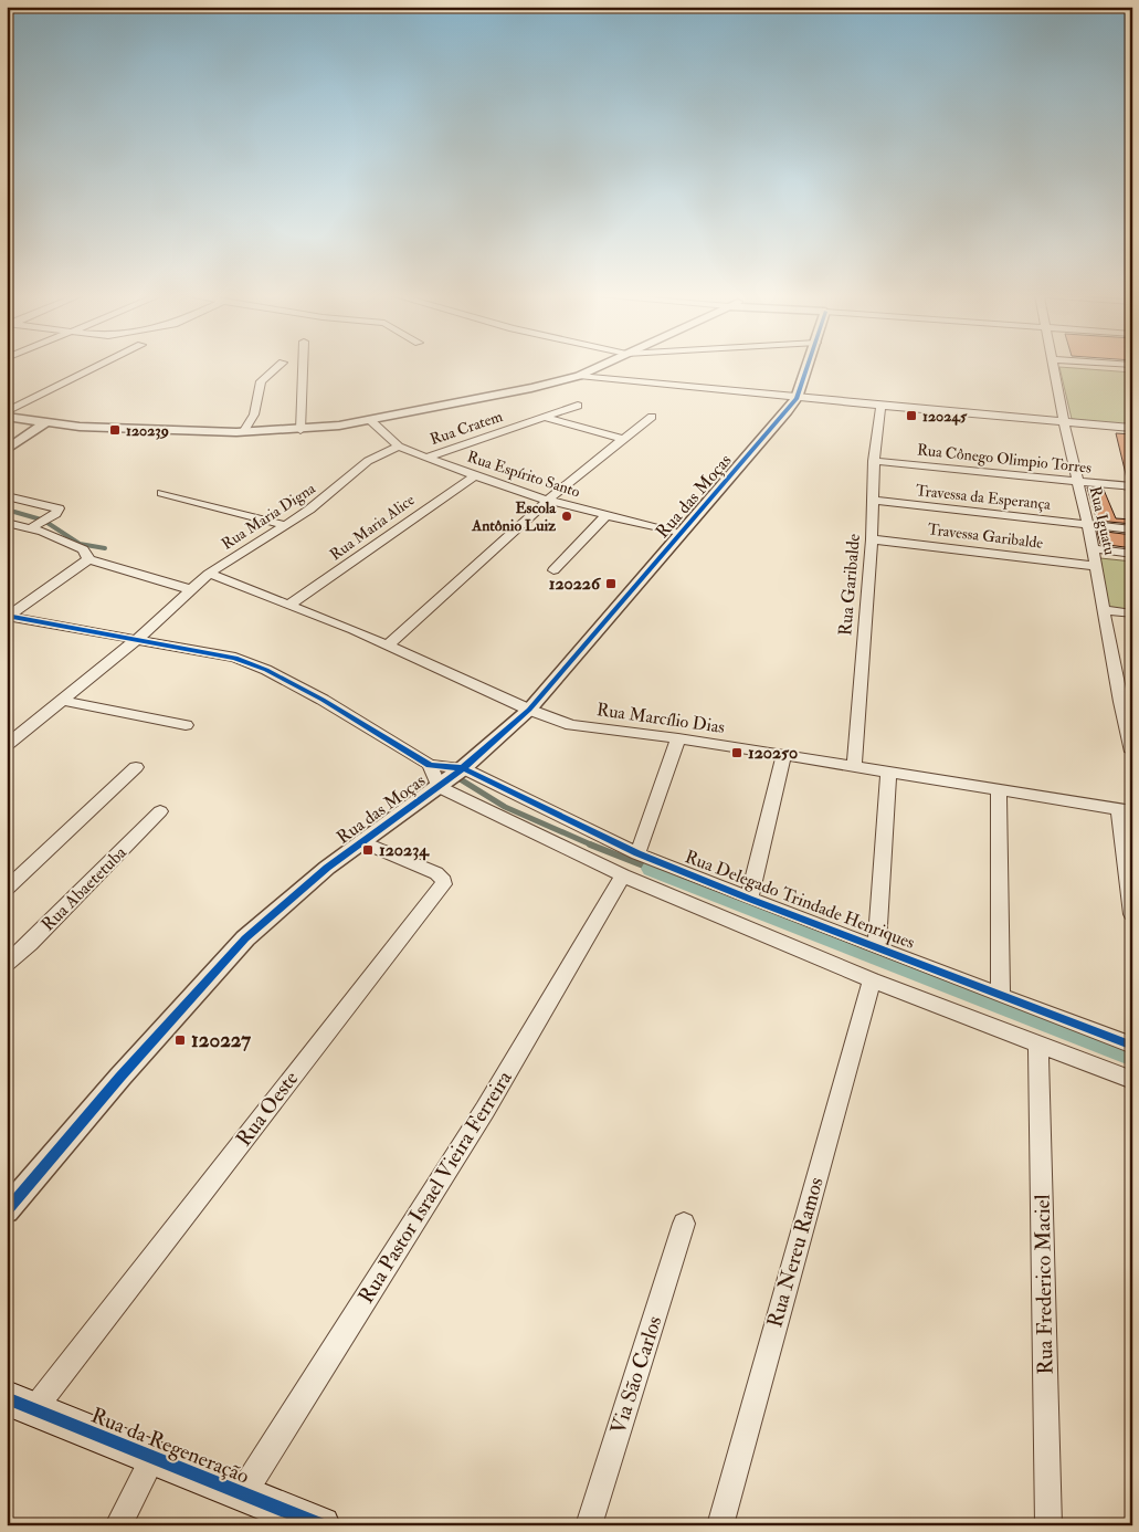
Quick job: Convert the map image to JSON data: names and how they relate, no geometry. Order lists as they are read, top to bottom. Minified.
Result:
{"streets":{"main road":["Rua da Regeneração"],"street":["Rua Cratem","Rua Cônego Olimpio Torres","Rua Espírito Santo","Rua das Moças","Travessa da Esperança","Rua Maria Digna","Rua Iguatu","Rua Maria Alice","Travessa Garibalde","Rua Garibalde","Rua Marcílio Dias","Rua Abaetetuba","Rua Delegado Trindade Henriques","Rua Oeste","Rua Pastor Israel Vieira Ferreira","Rua Nereu Ramos","Rua Frederico Maciel","Via São Carlos"]},"crossings":[["Rua Cratem","Rua Espírito Santo"],["Rua Cônego Olimpio Torres","Rua Iguatu"],["Rua Cônego Olimpio Torres","Rua Garibalde"],["Rua Espírito Santo","Rua das Moças"],["Rua Espírito Santo","Rua Maria Digna"],["Rua Espírito Santo","Rua Maria Alice"],["Rua das Moças","Rua Marcílio Dias"],["Rua das Moças","Rua Delegado Trindade Henriques"],["Rua das Moças","Rua Oeste"],["Travessa da Esperança","Rua Iguatu"],["Travessa da Esperança","Rua Garibalde"],["Rua Maria Digna","Rua Marcílio Dias"],["Rua Iguatu","Travessa Garibalde"],["Rua Maria Alice","Rua Marcílio Dias"],["Travessa Garibalde","Rua Garibalde"],["Rua Garibalde","Rua Marcílio Dias"],["Rua Oeste","Rua da Regeneração"],["Rua Pastor Israel Vieira Ferreira","Rua da Regeneração"]],"places":{"transit":["120245","120239","120226","120250","120234","120227"],"other":["Escola Antônio Luiz"]}}
